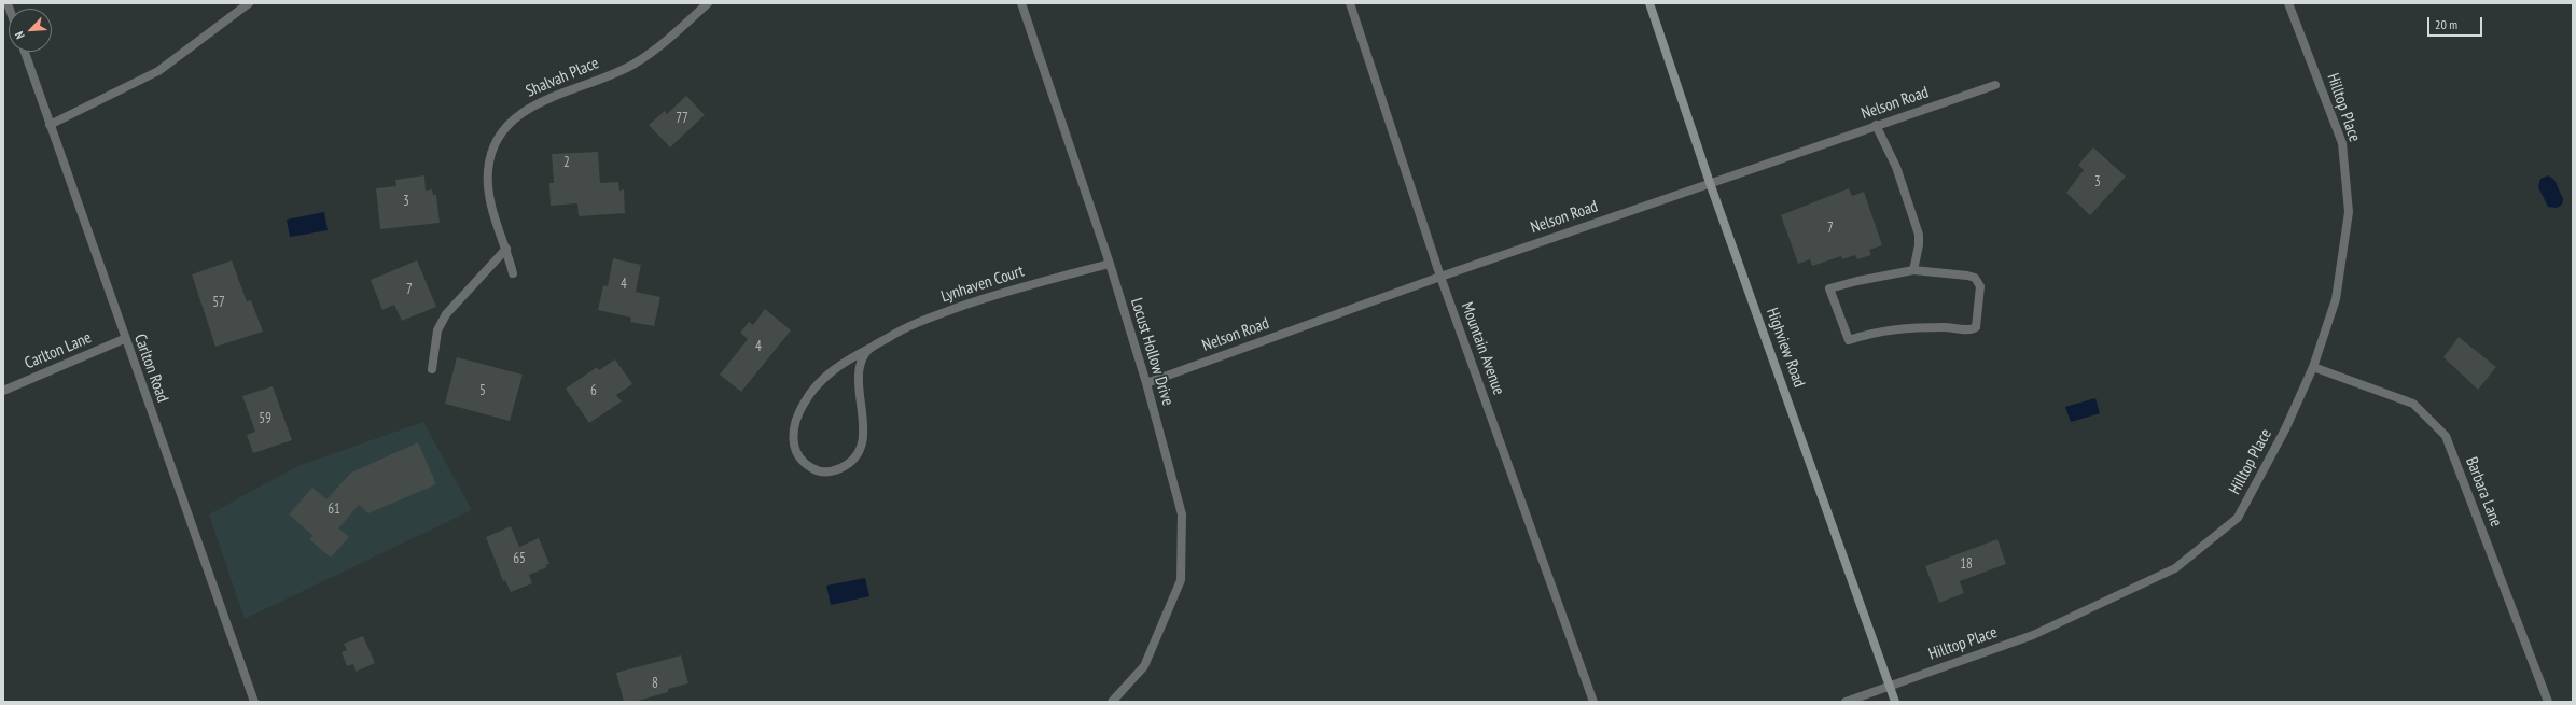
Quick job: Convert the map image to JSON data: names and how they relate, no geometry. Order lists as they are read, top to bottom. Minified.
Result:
{"streets":{"street":["Shalvah Place","Nelson Road","Hilltop Place","Lynhaven Court","Highview Road","Mountain Avenue","Carlton Lane","Locust Hollow Drive","Carlton Road","Barbara Lane"]},"crossings":[["Nelson Road","Highview Road"],["Nelson Road","Mountain Avenue"],["Nelson Road","Locust Hollow Drive"],["Hilltop Place","Highview Road"],["Hilltop Place","Barbara Lane"],["Lynhaven Court","Locust Hollow Drive"],["Carlton Lane","Carlton Road"]],"house_numbers":["77","2","3","3","7","4","7","57","4","5","6","59","61","65","18","8"],"scale_bar":"20 m","north":"bottom left"}
